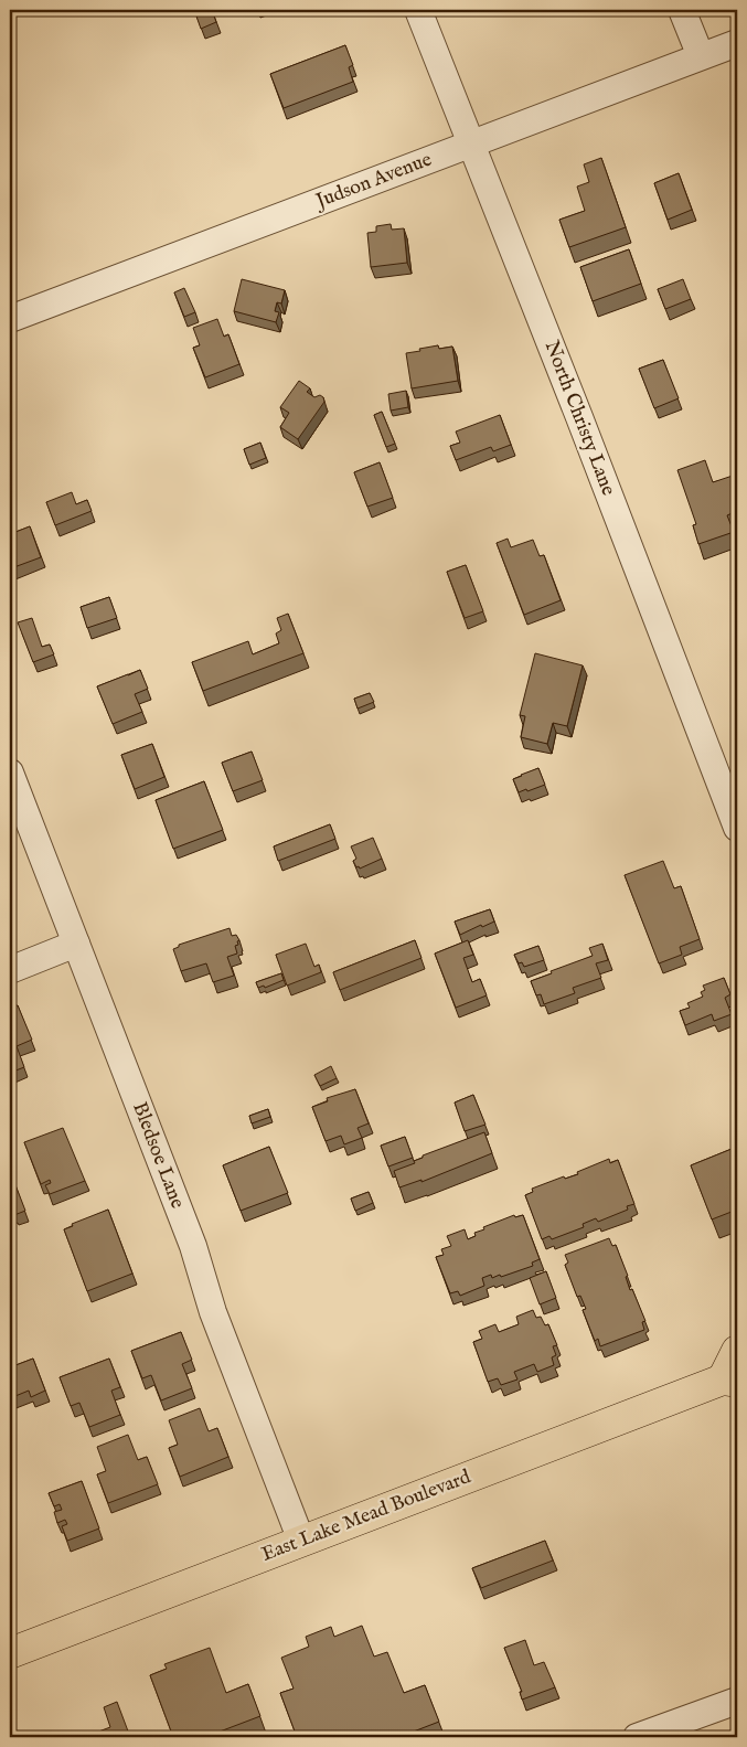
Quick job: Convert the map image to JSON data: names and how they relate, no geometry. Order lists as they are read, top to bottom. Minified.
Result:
{"streets":{"main road":["East Lake Mead Boulevard"],"street":["Judson Avenue","North Christy Lane","Bledsoe Lane"]},"crossings":[["Judson Avenue","North Christy Lane"],["Bledsoe Lane","East Lake Mead Boulevard"]]}
